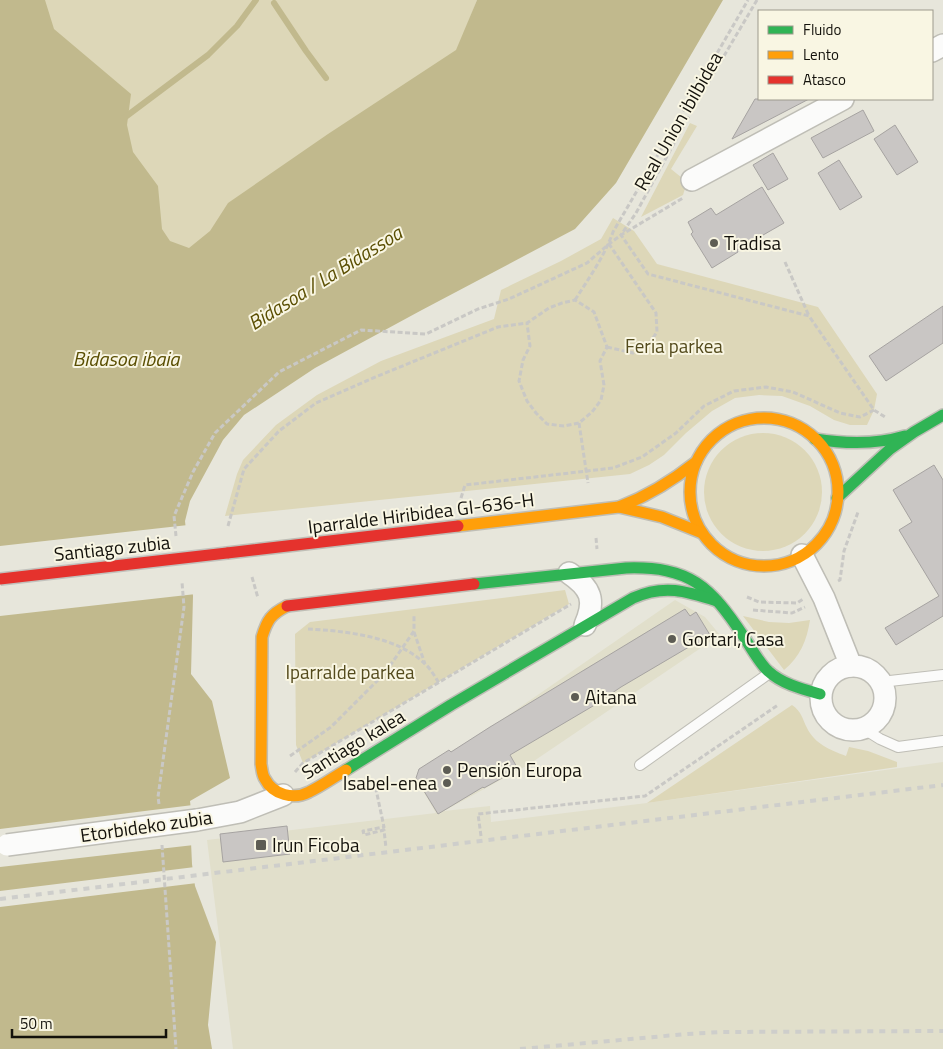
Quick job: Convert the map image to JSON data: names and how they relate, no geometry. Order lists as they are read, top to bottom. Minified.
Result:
{"streets":{"main road":["Iparralde Hiribidea GI-636-H","Santiago zubia","Santiago kalea"],"street":["Etorbideko zubia"],"path":["Real Union ibilbidea"]},"crossings":[["Iparralde Hiribidea GI-636-H","Santiago zubia"],["Santiago kalea","Etorbideko zubia"]],"water":["Bidasoa / La Bidassoa","Bidasoa ibaia"],"parks":["Feria parkea","Iparralde parkea"],"places":{"other":["Tradisa","Gortari, Casa","Aitana","Pensión Europa","Isabel-enea"],"transit":["Irun Ficoba"]},"legend":["Fluido","Lento","Atasco"],"scale_bar":"50 m"}
